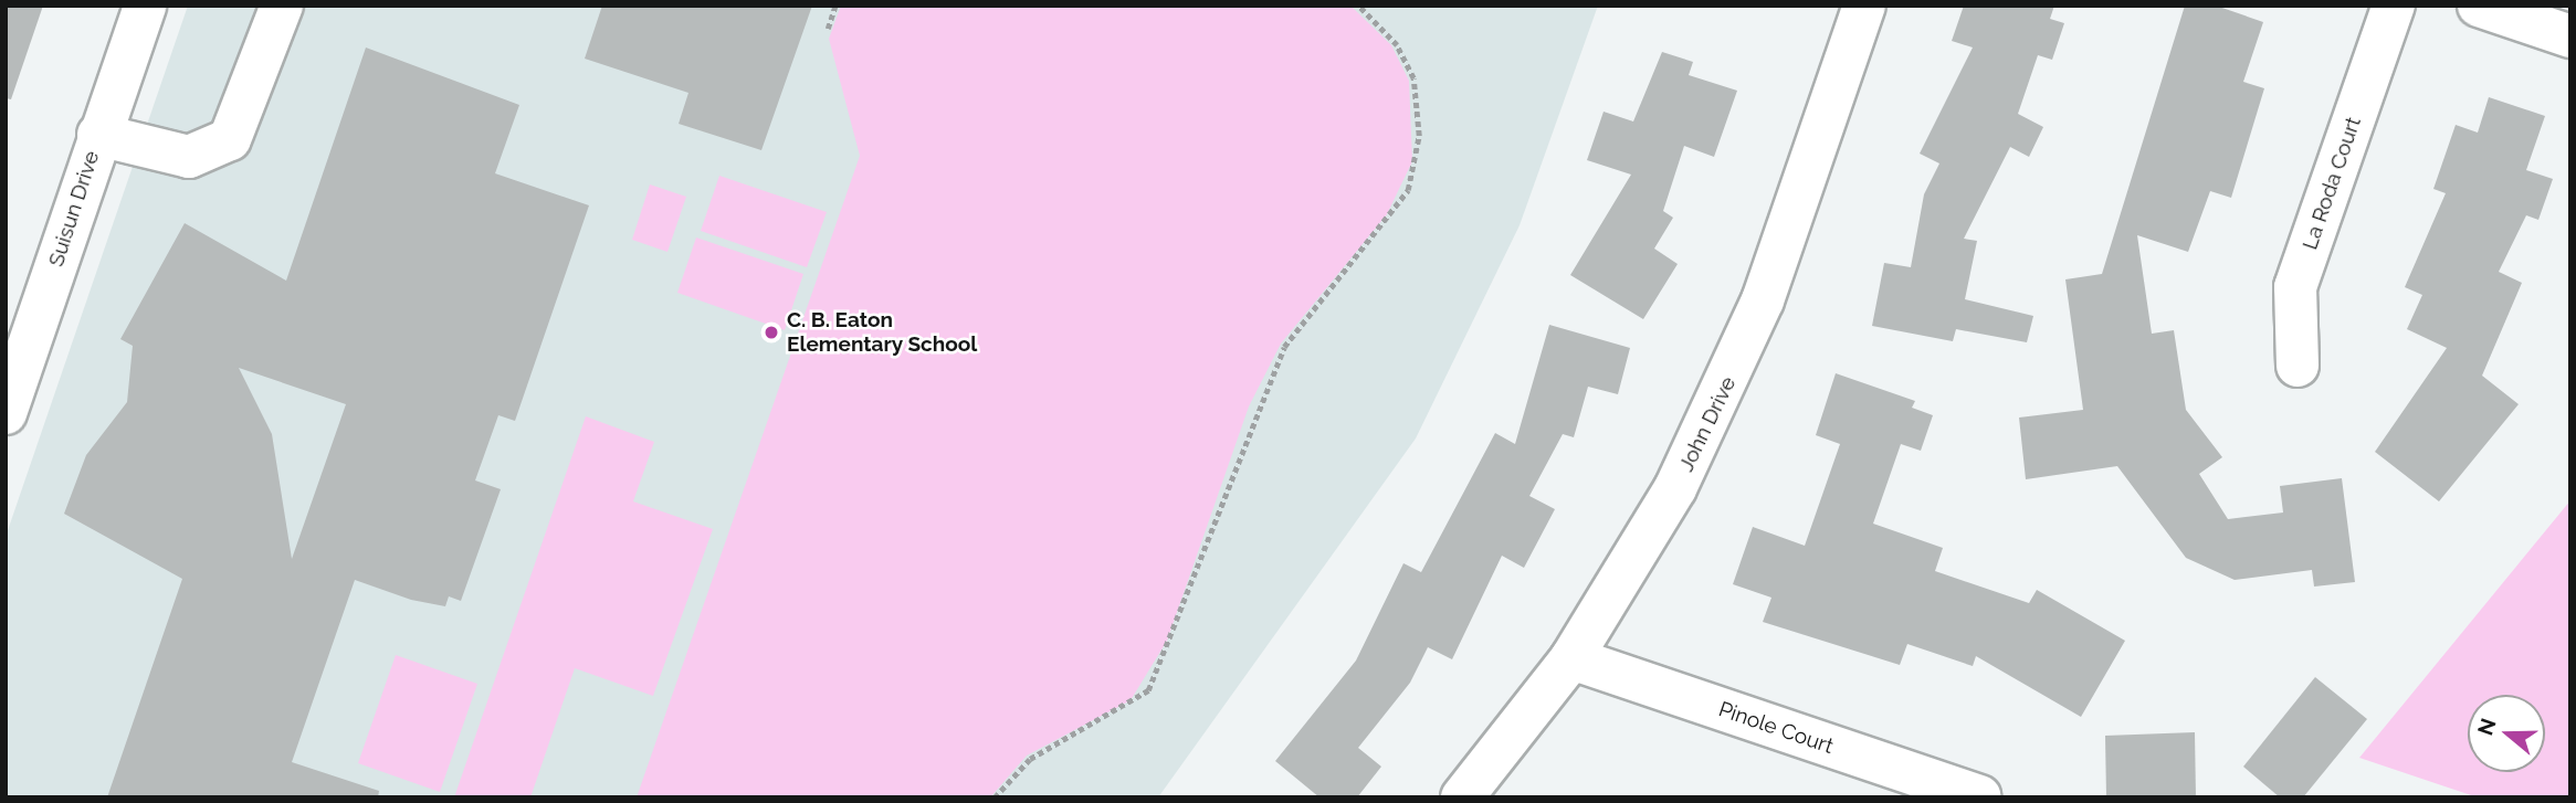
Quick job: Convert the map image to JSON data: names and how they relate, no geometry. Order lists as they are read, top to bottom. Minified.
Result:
{"streets":{"street":["La Roda Court","Suisun Drive","John Drive","Pinole Court"]},"crossings":[["John Drive","Pinole Court"]],"places":["C. B. Eaton Elementary School"],"north":"left"}
